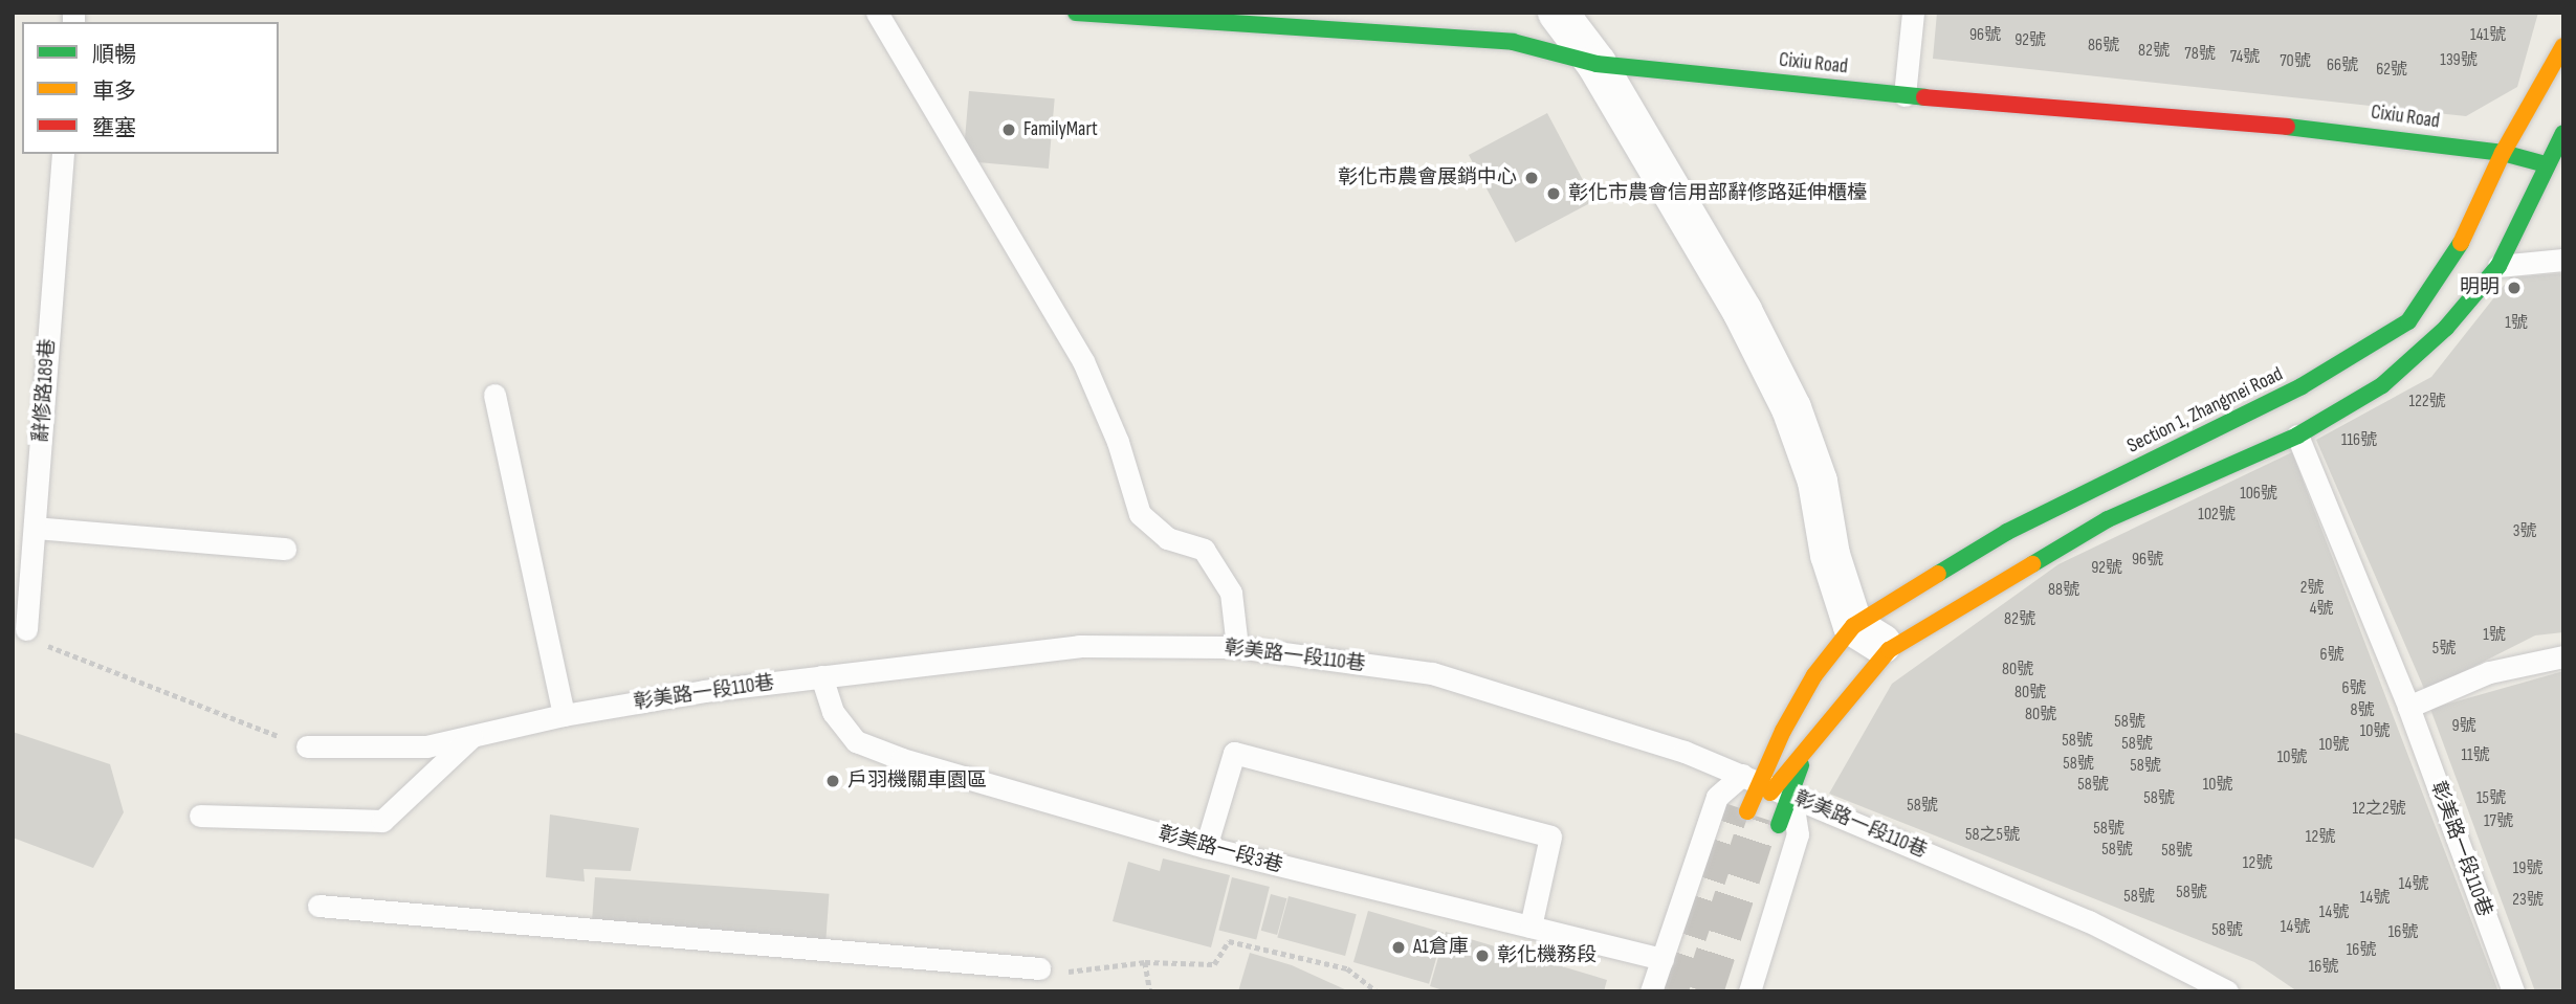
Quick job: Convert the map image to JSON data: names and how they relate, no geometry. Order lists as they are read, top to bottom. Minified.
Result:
{"streets":{"street":["Cixiu Road","Section 1, Zhangmei Road"],"lane":["辭修路189巷","彰美路一段110巷","彰美路一段3巷"]},"crossings":[["Cixiu Road","Section 1, Zhangmei Road"],["Section 1, Zhangmei Road","彰美路一段110巷"],["彰美路一段110巷","彰美路一段3巷"]],"places":["FamilyMart","彰化市農會展銷中心","彰化市農會信用部辭修路延伸櫃檯","明明","戶羽機關車園區","A1倉庫","彰化機務段"],"house_numbers":["96號","141號","92號","86號","82號","78號","74號","139號","70號","66號","62號","1號","122號","116號","106號","102號","3號","96號","92號","2號","88號","4號","82號","1號","5號","6號","80號","6號","80號","8號","80號","58號","9號","10號","58號","58號","10號","11號","10號","58號","58號","58號","10號","58號","15號","58號","12之2號","17號","58號","58之5號","12號","58號","58號","12號","19號","14號","58號","58號","14號","23號","14號","14號","58號","16號","16號","16號"],"legend":["順暢","車多","壅塞"]}
